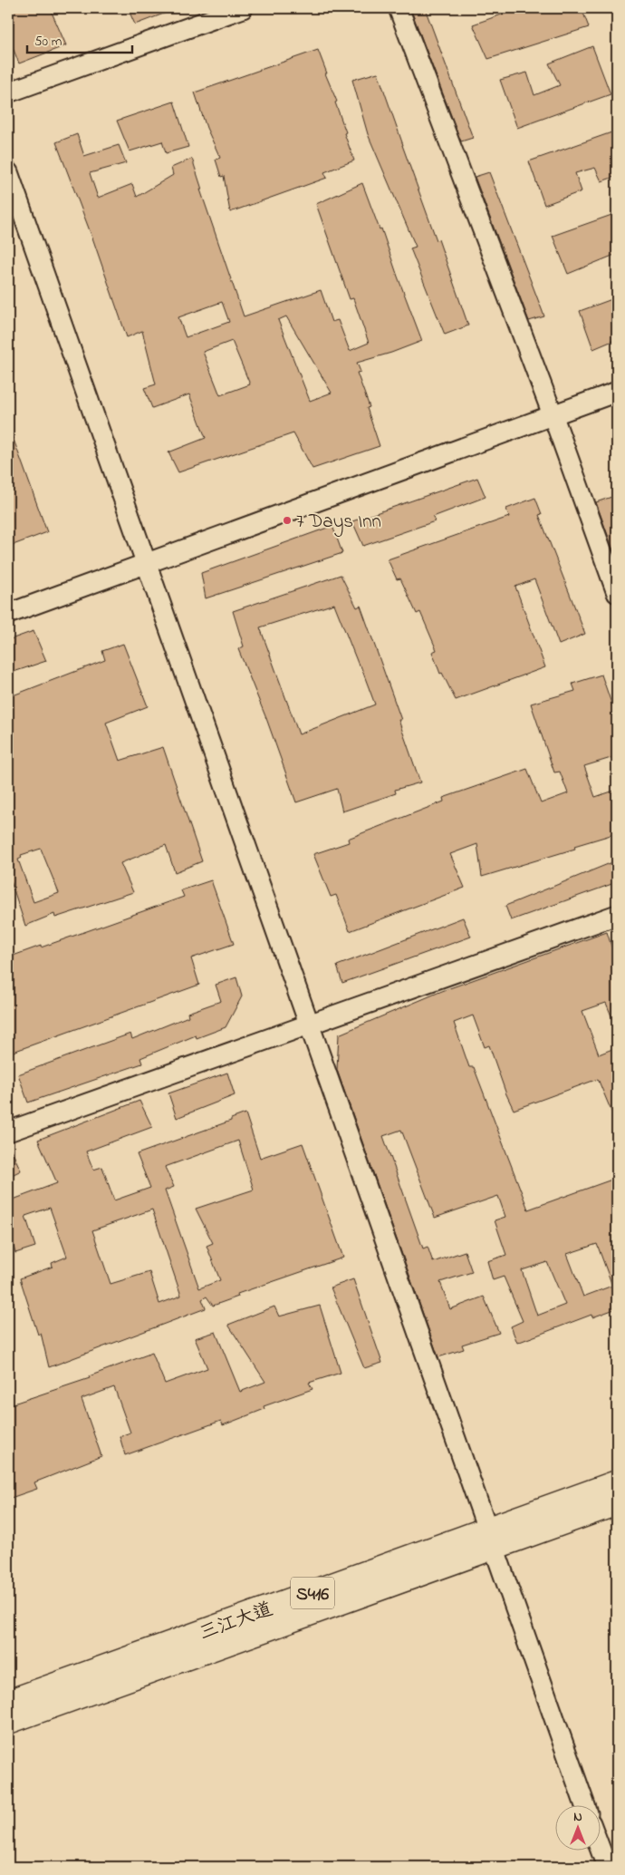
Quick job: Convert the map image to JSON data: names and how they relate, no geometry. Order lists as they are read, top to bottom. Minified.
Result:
{"streets":{"main road":["S416","三江大道"]},"places":["7 Days Inn"],"scale_bar":"50 m","north":"top"}
